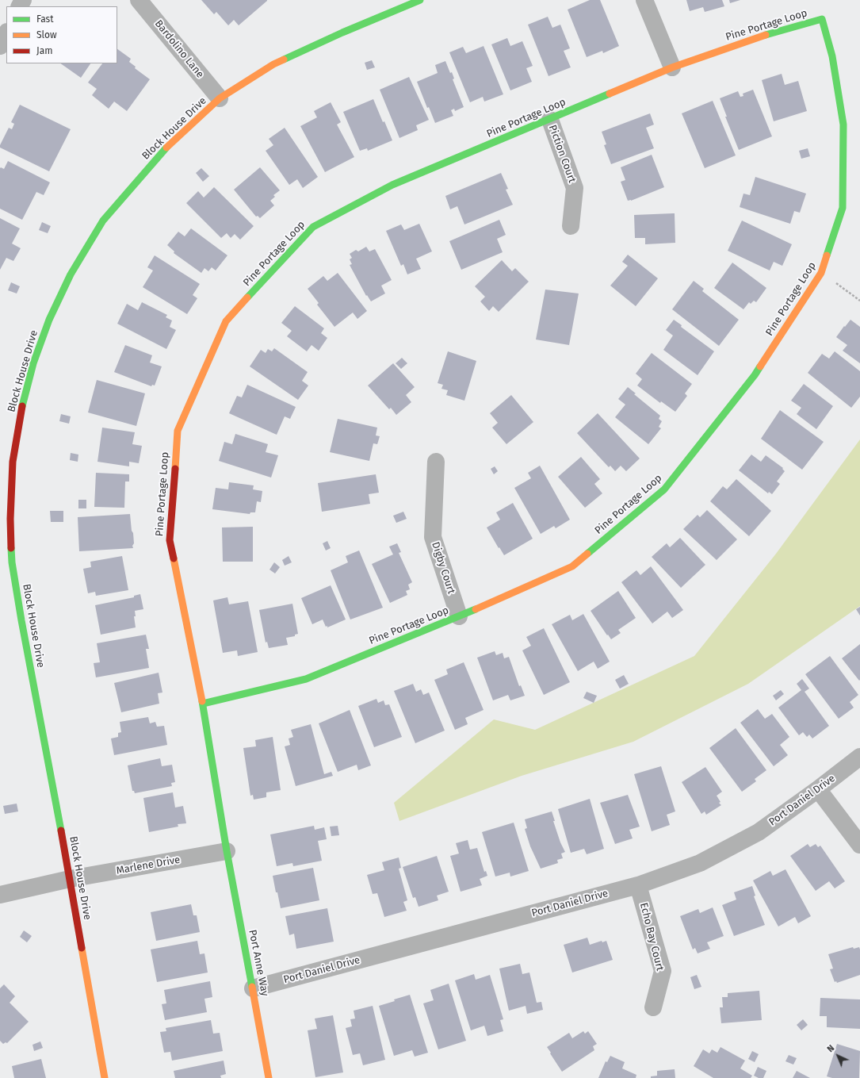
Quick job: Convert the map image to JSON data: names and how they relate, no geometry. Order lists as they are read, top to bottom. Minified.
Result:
{"streets":{"street":["Pine Portage Loop","Bardolino Lane","Block House Drive","Piction Court","Digby Court","Port Daniel Drive","Marlene Drive","Echo Bay Court","Port Anne Way"]},"crossings":[["Pine Portage Loop","Piction Court"],["Pine Portage Loop","Digby Court"],["Pine Portage Loop","Marlene Drive"],["Pine Portage Loop","Port Anne Way"],["Bardolino Lane","Block House Drive"],["Block House Drive","Marlene Drive"],["Port Daniel Drive","Echo Bay Court"],["Port Daniel Drive","Port Anne Way"],["Marlene Drive","Port Anne Way"]],"legend":["Fast","Slow","Jam"],"north":"top left"}
